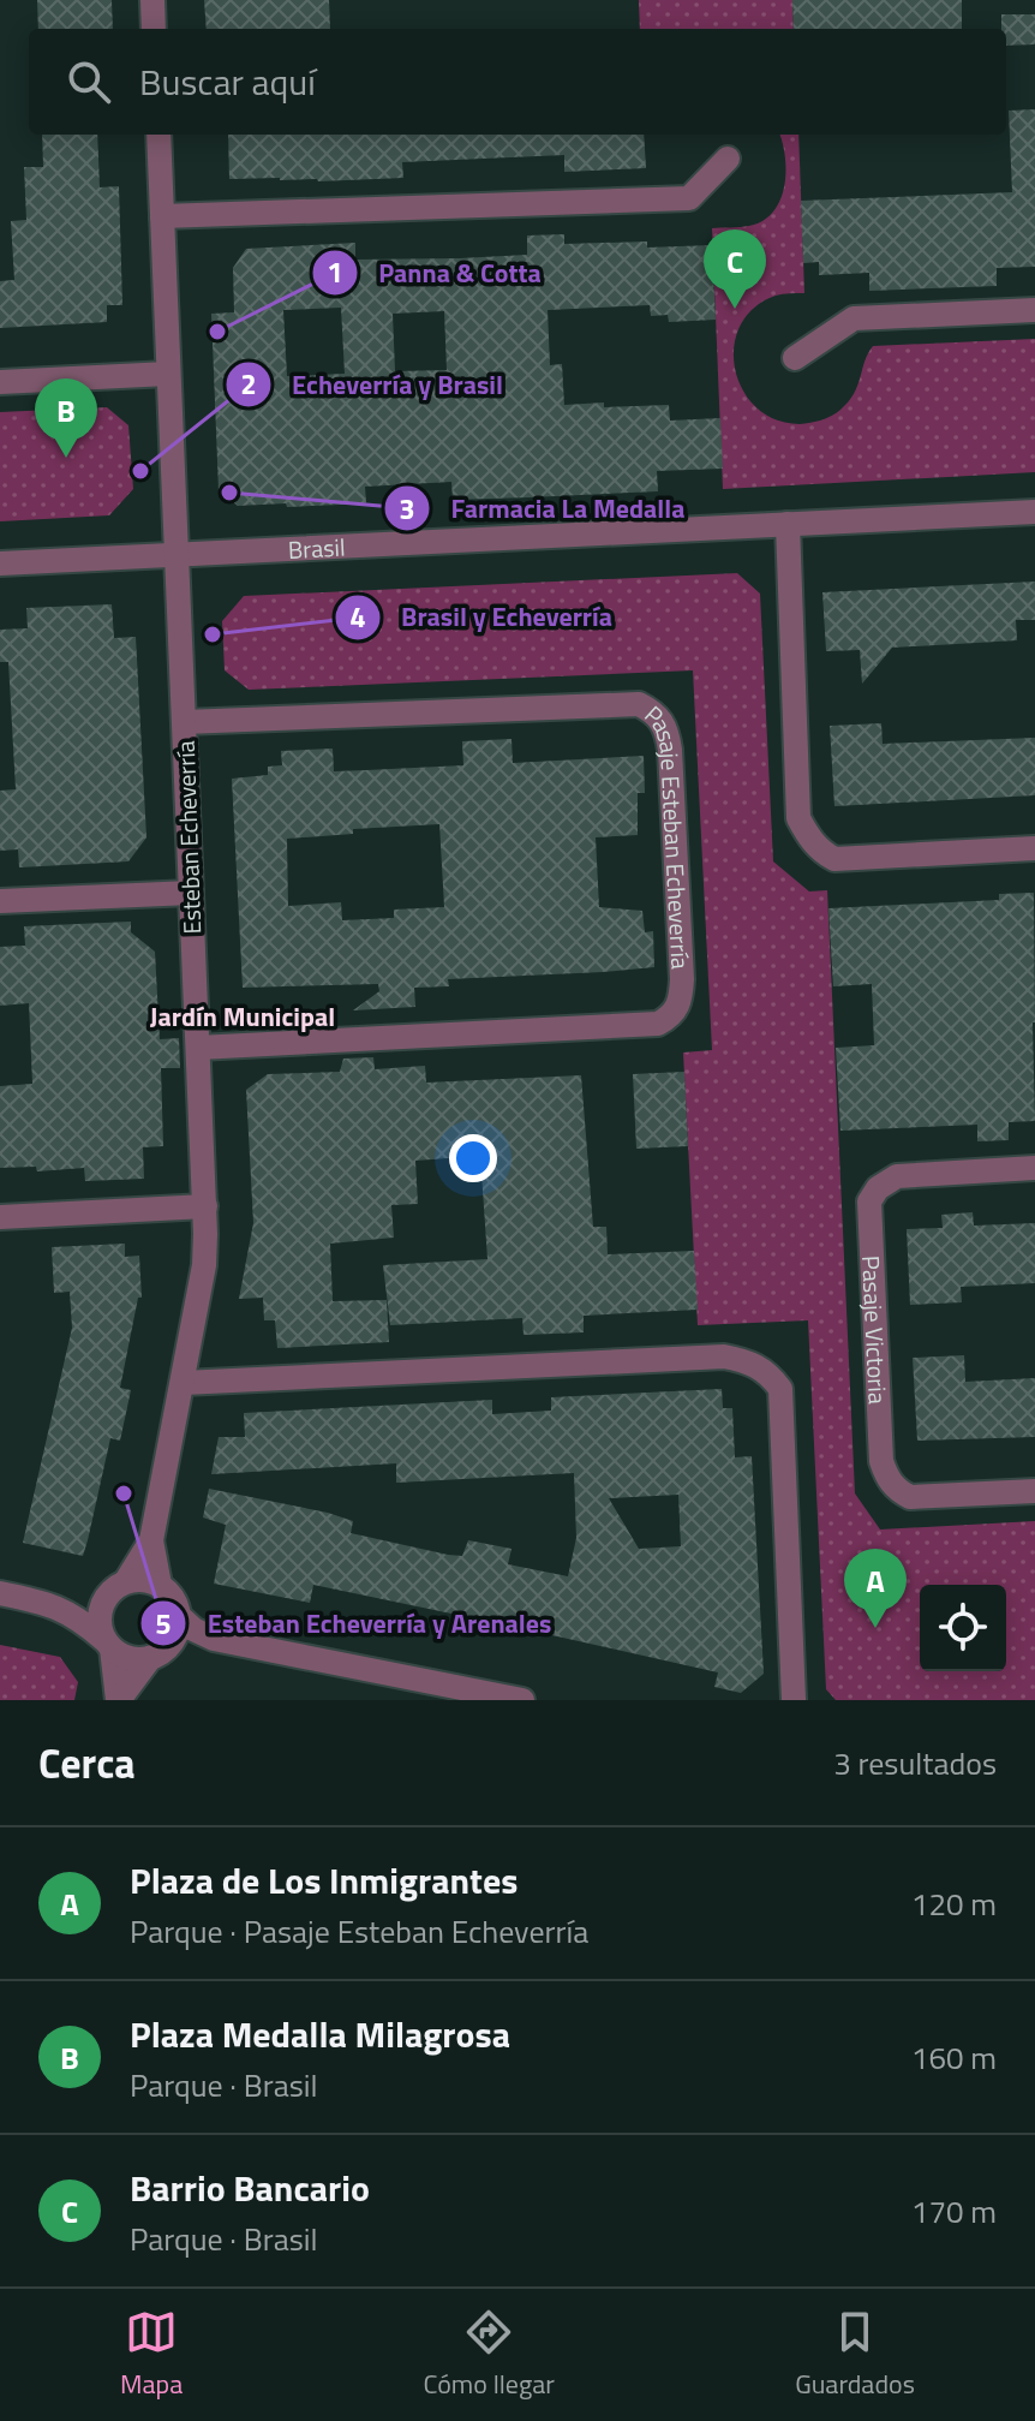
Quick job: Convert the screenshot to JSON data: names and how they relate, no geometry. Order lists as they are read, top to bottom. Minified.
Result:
{"streets":{"street":["Brasil","Esteban Echeverría","Pasaje Esteban Echeverría","Pasaje Victoria"]},"crossings":[["Brasil","Esteban Echeverría"],["Esteban Echeverría","Pasaje Esteban Echeverría"]],"districts":["Jardín Municipal"],"places":["Panna & Cotta","Echeverría y Brasil","Farmacia La Medalla","Brasil y Echeverría","Esteban Echeverría y Arenales"],"page":{"search":"Buscar aquí","pins":["C","B","A"],"heading":["Cerca","3 resultados"],"list":[{"mark":"A","name":"Plaza de Los Inmigrantes","note":"Parque · Pasaje Esteban Echeverría","value":"120 m"},{"mark":"B","name":"Plaza Medalla Milagrosa","note":"Parque · Brasil","value":"160 m"},{"mark":"C","name":"Barrio Bancario","note":"Parque · Brasil","value":"170 m"}],"nav":["Mapa","Cómo llegar","Guardados"]}}
